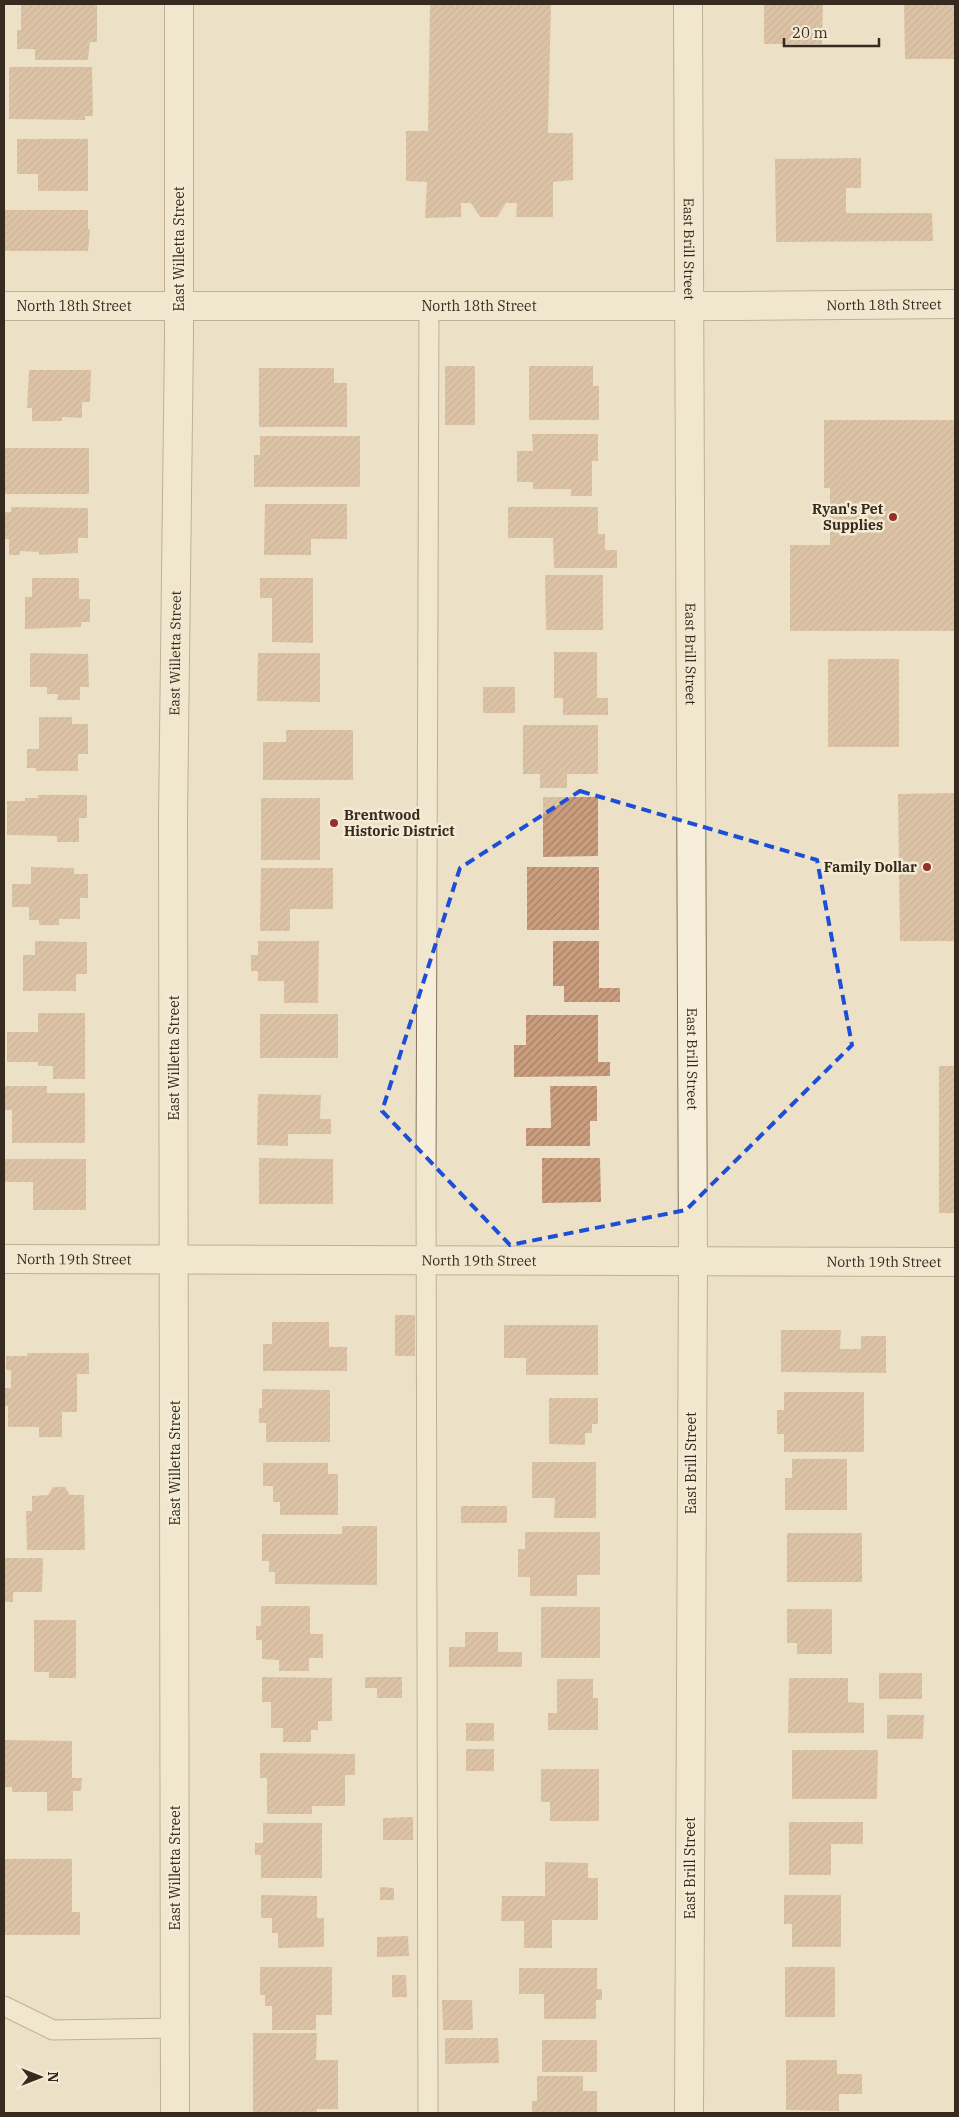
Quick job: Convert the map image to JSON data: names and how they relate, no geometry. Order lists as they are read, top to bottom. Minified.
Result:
{"streets":{"street":["East Willetta Street","East Brill Street","North 18th Street","North 19th Street"]},"crossings":[["East Willetta Street","North 18th Street"],["East Willetta Street","North 19th Street"],["East Brill Street","North 18th Street"],["East Brill Street","North 19th Street"]],"places":["Ryan's Pet Supplies","Brentwood Historic District","Family Dollar"],"scale_bar":"20 m","north":"right"}
